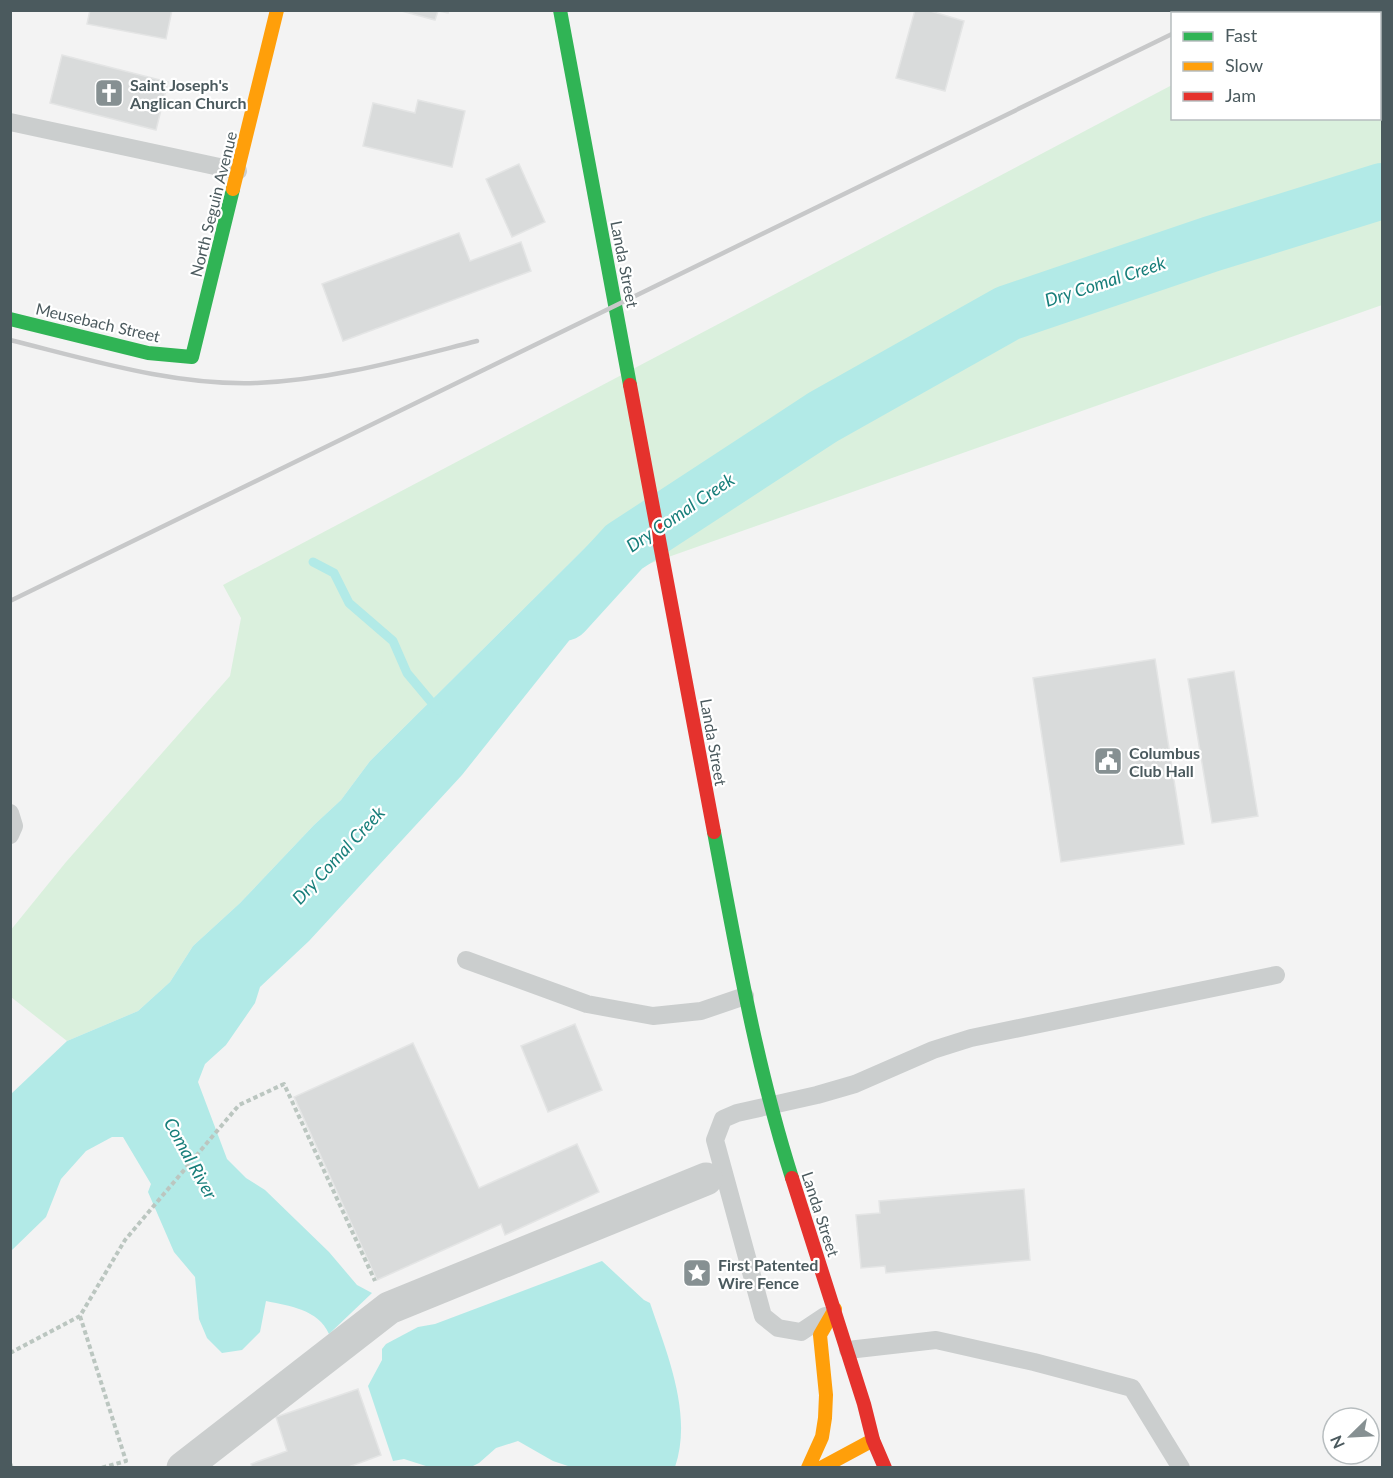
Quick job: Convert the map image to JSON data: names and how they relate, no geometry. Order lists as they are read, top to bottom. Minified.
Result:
{"streets":{"main road":["North Seguin Avenue","Landa Street","Meusebach Street"]},"crossings":[["North Seguin Avenue","Meusebach Street"]],"water":["Dry Comal Creek","Comal River"],"places":{"church":["Saint Joseph's Anglican Church"],"public building":["Columbus Club Hall"],"place":["First Patented Wire Fence"]},"legend":["Fast","Slow","Jam"],"north":"bottom left"}
